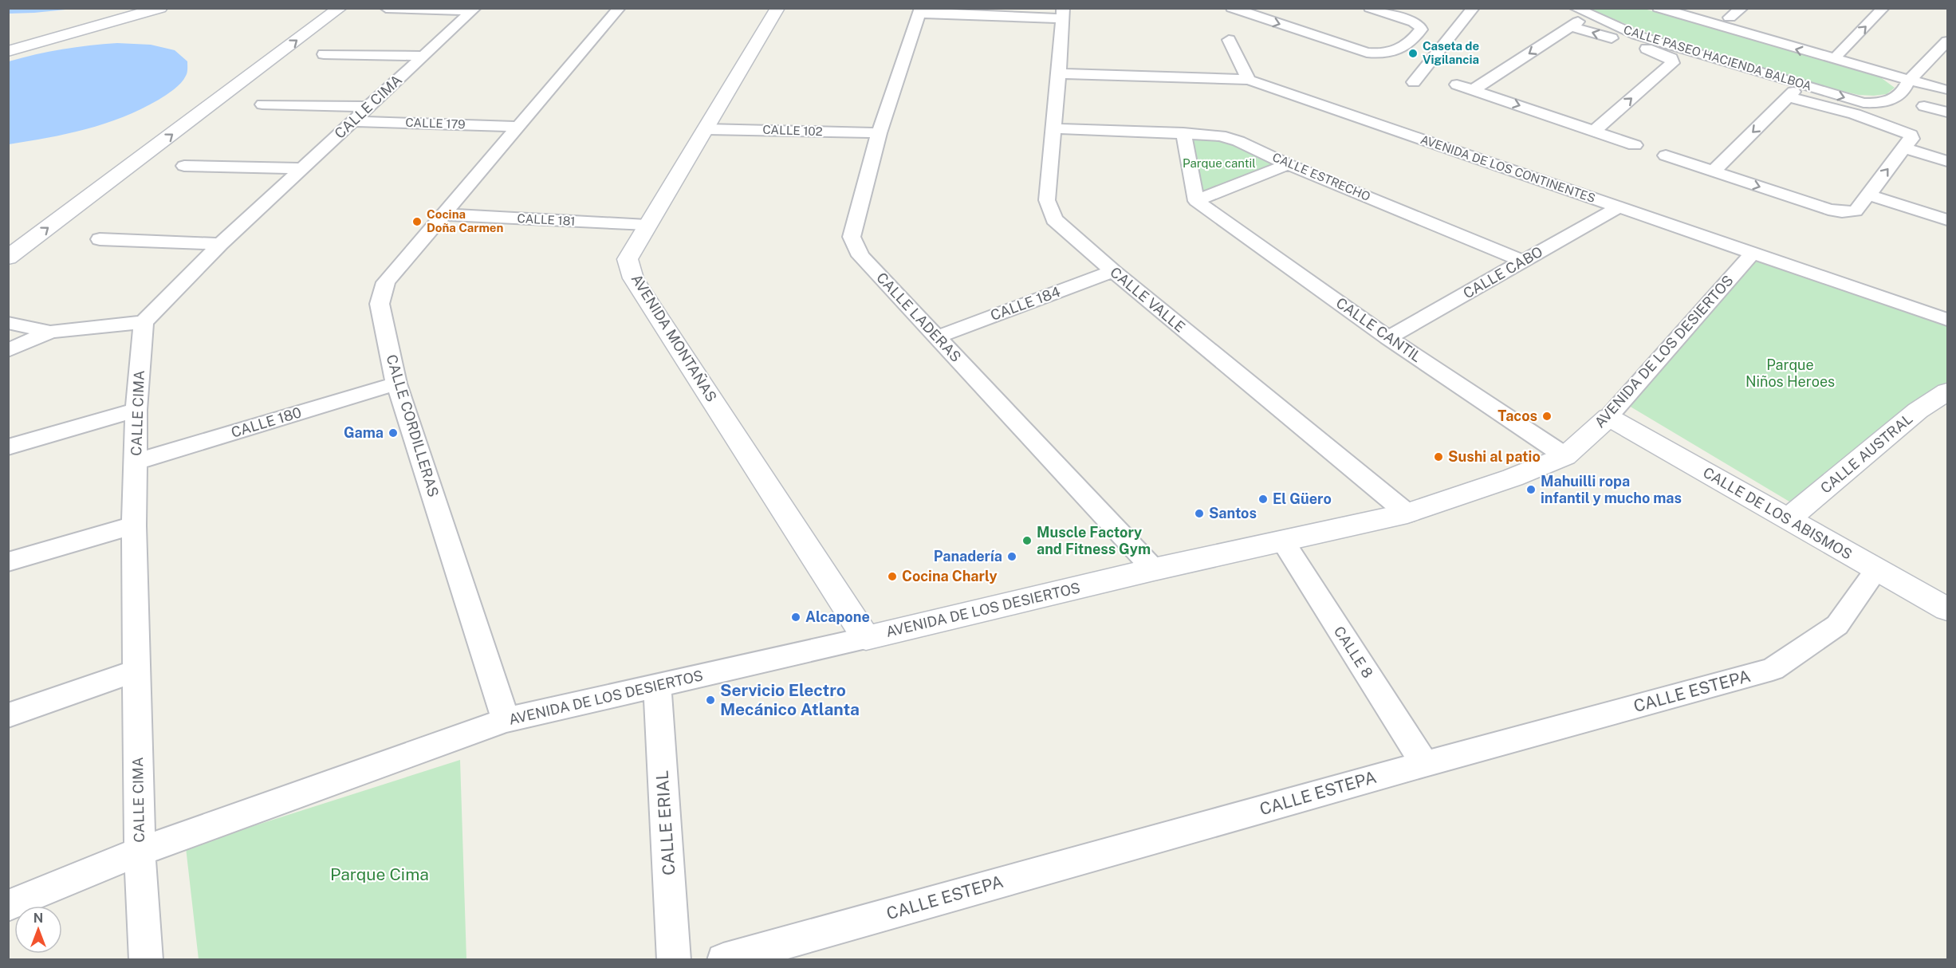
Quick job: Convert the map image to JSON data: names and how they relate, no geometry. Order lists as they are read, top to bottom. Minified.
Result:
{"streets":{"street":["CALLE PASEO HACIENDA BALBOA","CALLE CIMA","CALLE 179","CALLE 102","AVENIDA DE LOS CONTINENTES","CALLE ESTRECHO","CALLE 181","CALLE CABO","CALLE VALLE","CALLE 184","CALLE LADERAS","CALLE CANTIL","AVENIDA MONTAÑAS","AVENIDA DE LOS DESIERTOS","CALLE 180","CALLE CORDILLERAS","CALLE AUSTRAL","CALLE DE LOS ABISMOS","CALLE 8","CALLE ESTEPA","CALLE ERIAL"]},"crossings":[["CALLE CIMA","CALLE 179"],["CALLE CIMA","AVENIDA DE LOS DESIERTOS"],["CALLE CIMA","CALLE 180"],["CALLE 179","CALLE CORDILLERAS"],["CALLE 102","CALLE LADERAS"],["CALLE 102","AVENIDA MONTAÑAS"],["AVENIDA DE LOS CONTINENTES","CALLE CABO"],["AVENIDA DE LOS CONTINENTES","CALLE VALLE"],["AVENIDA DE LOS CONTINENTES","AVENIDA DE LOS DESIERTOS"],["CALLE ESTRECHO","CALLE CABO"],["CALLE ESTRECHO","CALLE VALLE"],["CALLE 181","AVENIDA MONTAÑAS"],["CALLE 181","CALLE CORDILLERAS"],["CALLE CABO","CALLE CANTIL"],["CALLE VALLE","CALLE 184"],["CALLE VALLE","AVENIDA DE LOS DESIERTOS"],["CALLE 184","CALLE LADERAS"],["CALLE LADERAS","AVENIDA DE LOS DESIERTOS"],["CALLE CANTIL","AVENIDA DE LOS DESIERTOS"],["AVENIDA MONTAÑAS","AVENIDA DE LOS DESIERTOS"],["AVENIDA DE LOS DESIERTOS","CALLE CORDILLERAS"],["AVENIDA DE LOS DESIERTOS","CALLE DE LOS ABISMOS"],["AVENIDA DE LOS DESIERTOS","CALLE 8"],["AVENIDA DE LOS DESIERTOS","CALLE ERIAL"],["CALLE 180","CALLE CORDILLERAS"],["CALLE AUSTRAL","CALLE DE LOS ABISMOS"],["CALLE DE LOS ABISMOS","CALLE ESTEPA"],["CALLE 8","CALLE ESTEPA"]],"parks":["Parque cantil","Parque Niños Heroes","Parque Cima"],"places":["Caseta de Vigilancia","Cocina Doña Carmen","Tacos","Gama","Sushi al patio","Mahuilli ropa infantil y mucho mas","El Güero","Santos","Muscle Factory and Fitness Gym","Panadería","Cocina Charly","Alcapone","Servicio Electro Mecánico Atlanta"],"north":"top"}
